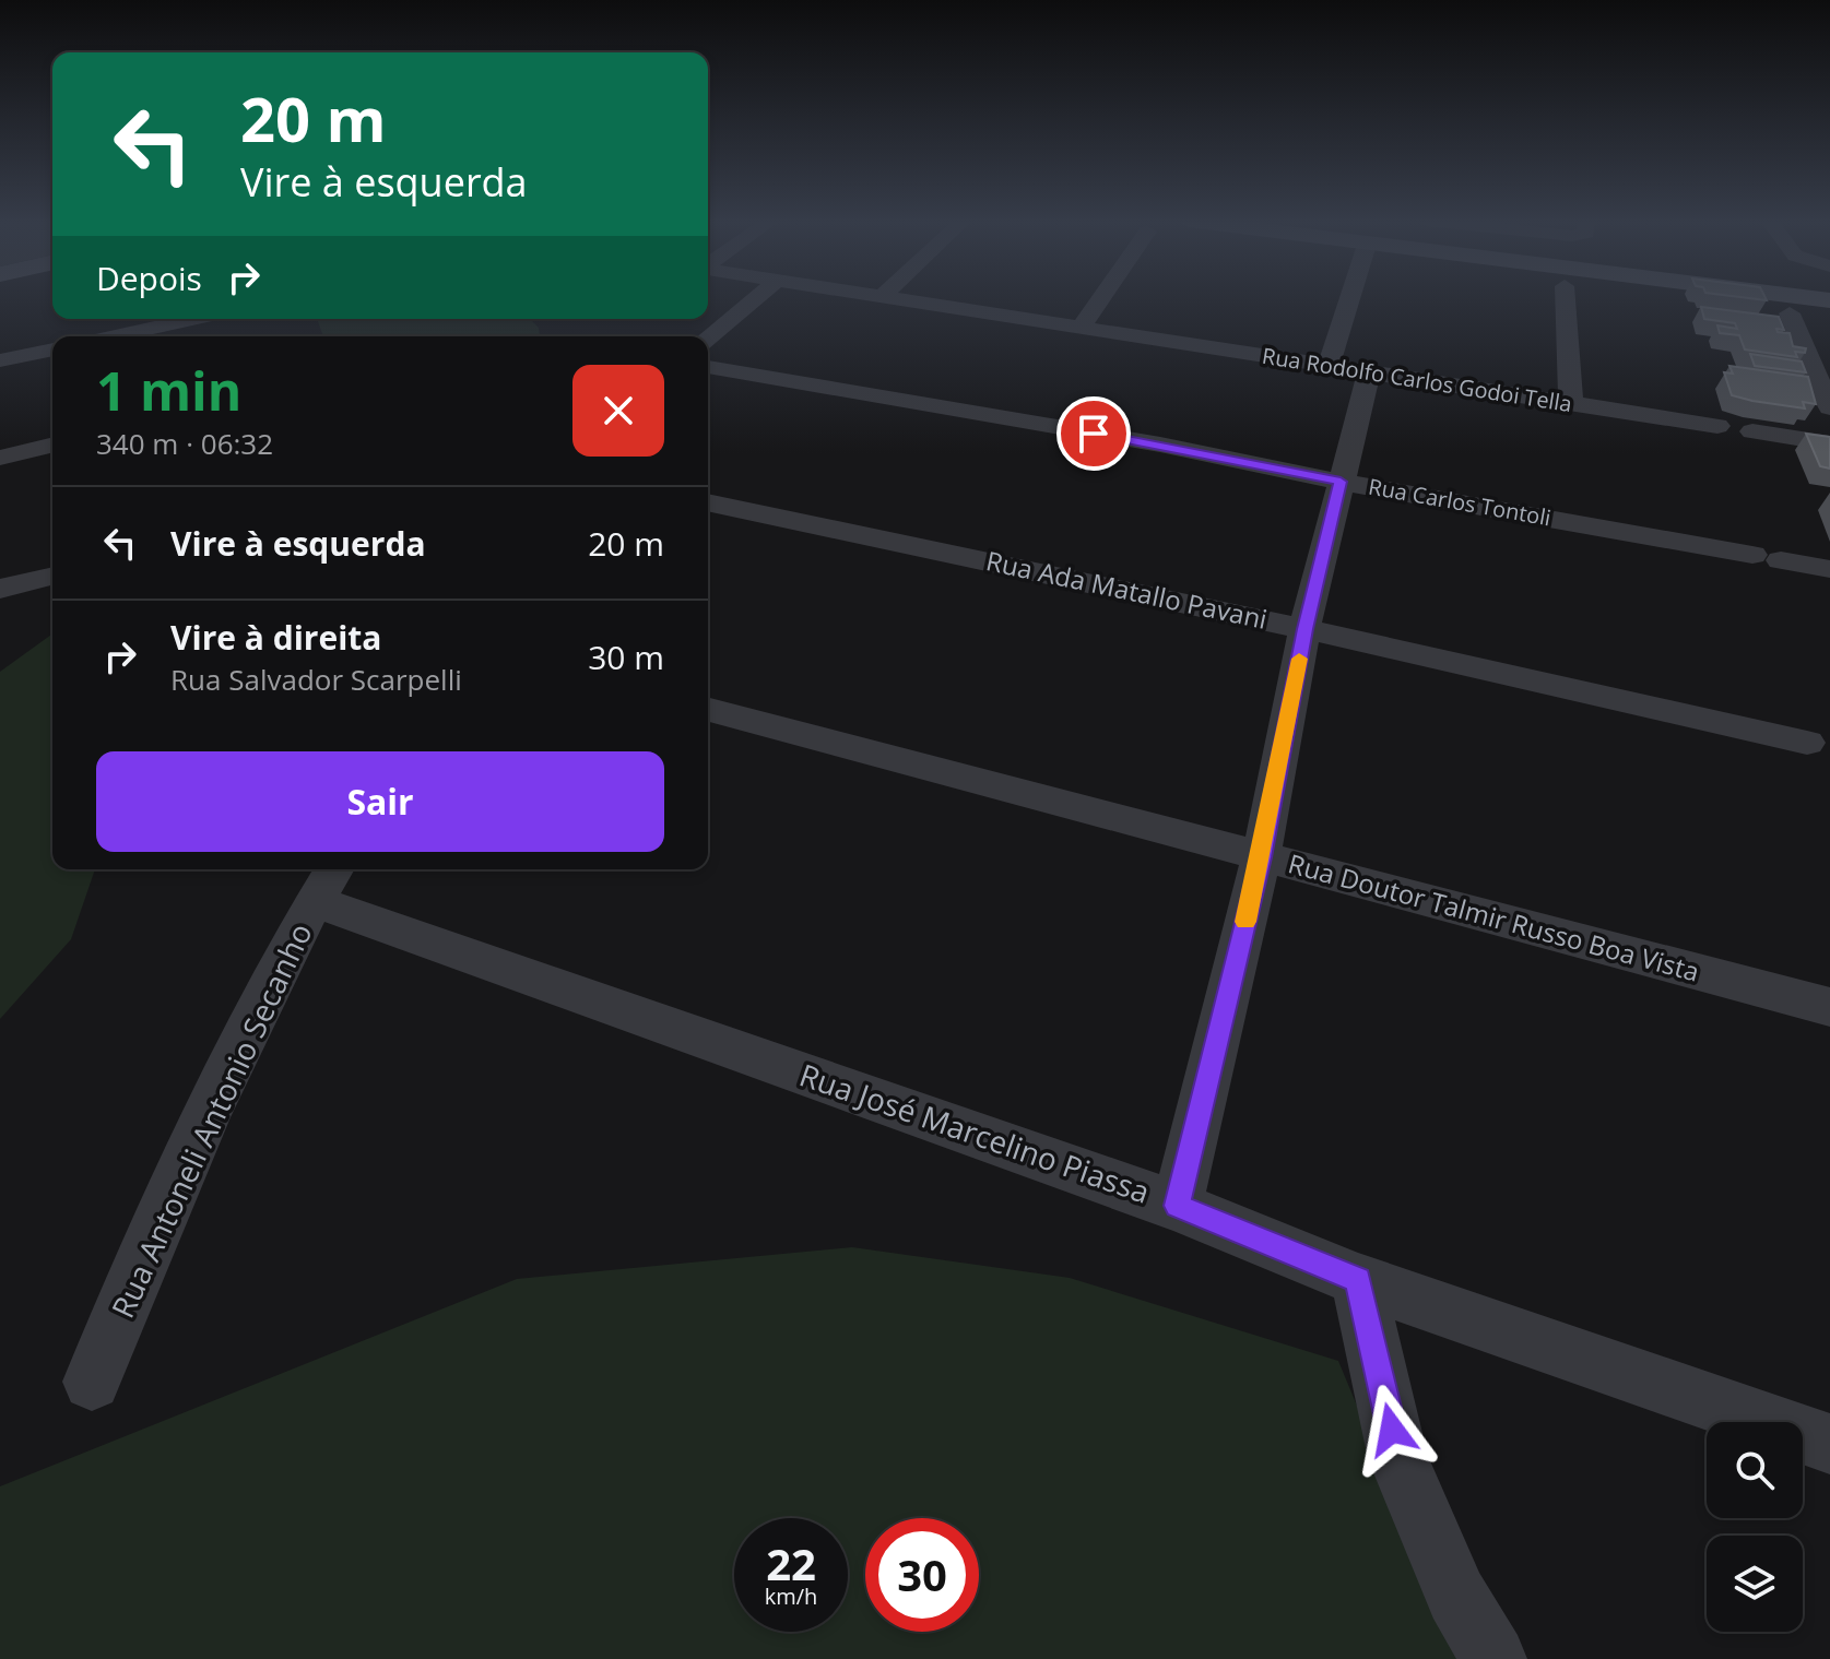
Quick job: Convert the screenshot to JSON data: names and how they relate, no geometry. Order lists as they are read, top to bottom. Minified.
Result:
{"streets":{"street":["Rua Rodolfo Carlos Godoi Tella","Rua Carlos Tontoli","Rua Ada Matallo Pavani","Rua Doutor Talmir Russo Boa Vista","Rua Antoneli Antonio Secanho","Rua José Marcelino Piassa"]},"crossings":[["Rua Antoneli Antonio Secanho","Rua José Marcelino Piassa"]],"page":{"turn":["20 m","Vire à esquerda"],"then":"Depois","heading":["1 min","340 m · 06:32"],"list":[{"name":"Vire à esquerda","value":"20 m"},{"name":"Vire à direita","note":"Rua Salvador Scarpelli","value":"30 m"}],"buttons":"Sair","speed":"22 km/h","limit":"30"}}
